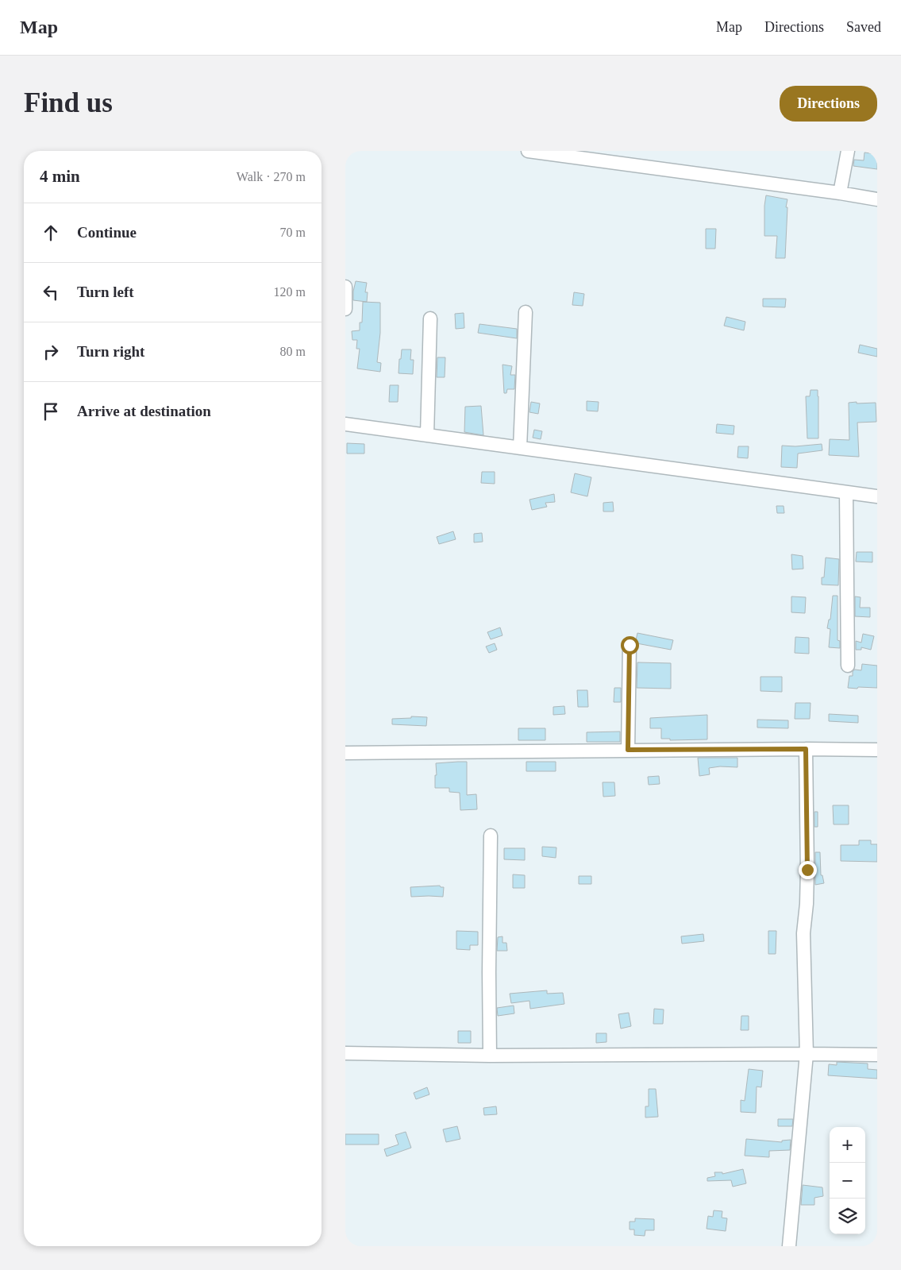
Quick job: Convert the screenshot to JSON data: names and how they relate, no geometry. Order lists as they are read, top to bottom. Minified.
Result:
{"page":{"header":"Map","nav":["Map","Directions","Saved"],"buttons":"Directions","title":"Find us","heading":["4 min","Walk · 270 m"],"list":[["Continue","70 m"],["Turn left","120 m"],["Turn right","80 m"],"Arrive at destination"],"map_buttons":["+","−"]}}
